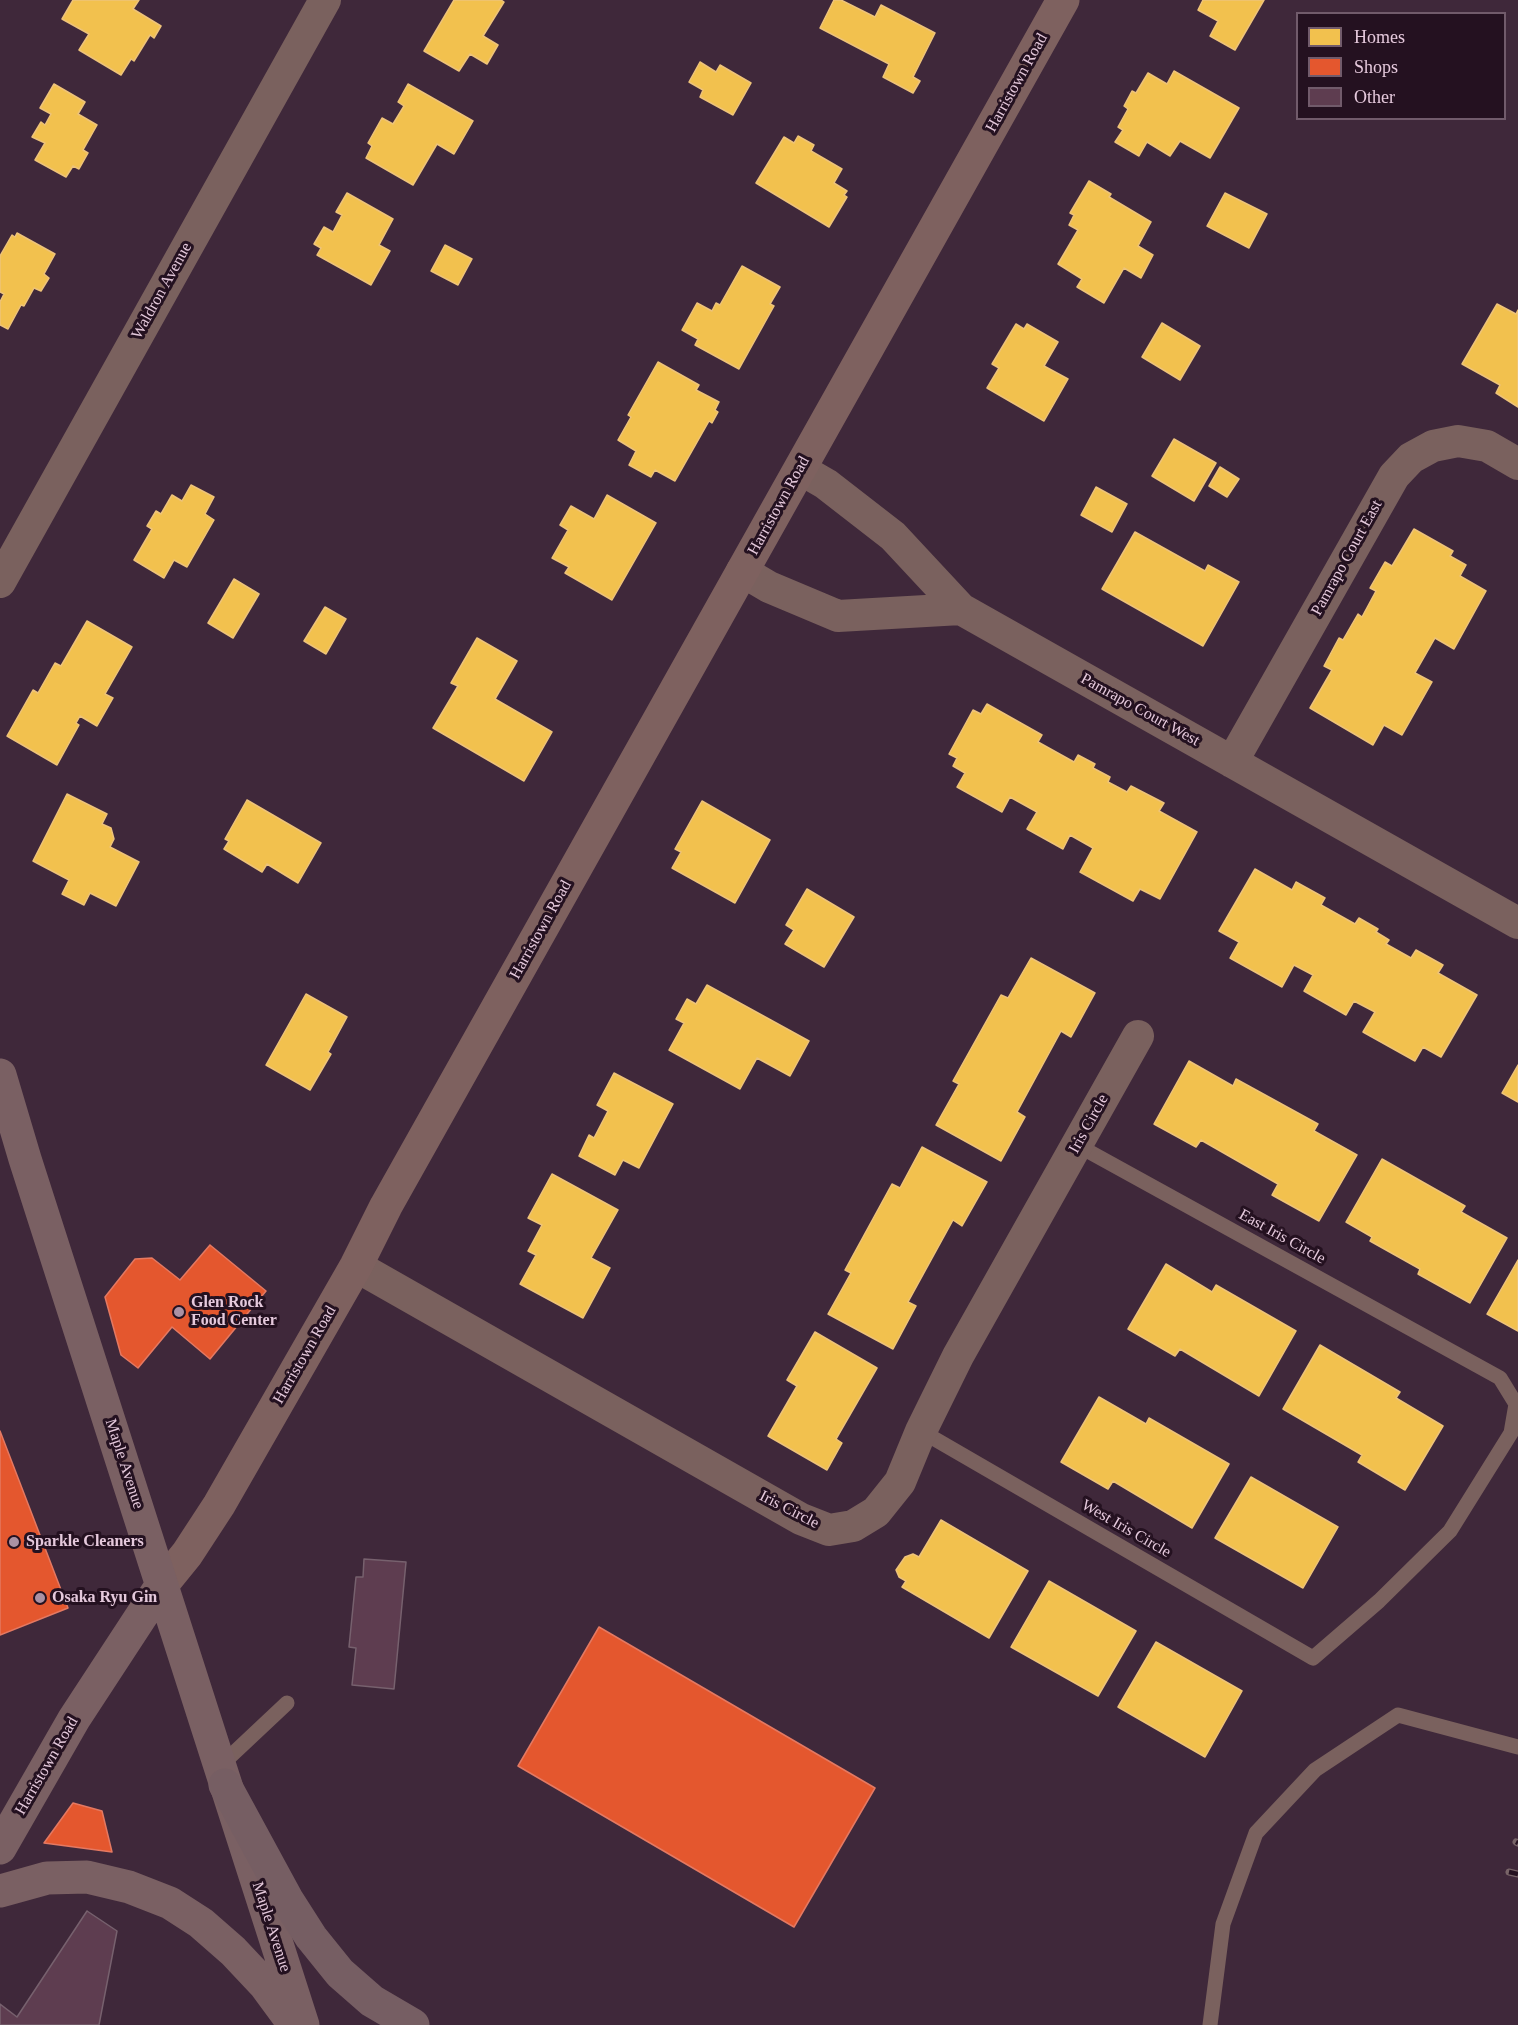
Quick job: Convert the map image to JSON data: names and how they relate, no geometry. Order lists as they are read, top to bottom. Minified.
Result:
{"streets":{"main road":["Harristown Road","Maple Avenue"],"street":["Waldron Avenue","Pamrapo Court East","Pamrapo Court West","Iris Circle"],"lane":["East Iris Circle","West Iris Circle"]},"crossings":[["Harristown Road","Pamrapo Court West"],["Harristown Road","Iris Circle"],["Harristown Road","Maple Avenue"],["Pamrapo Court East","Pamrapo Court West"],["Iris Circle","East Iris Circle"],["Iris Circle","West Iris Circle"],["East Iris Circle","West Iris Circle"]],"places":["Glen Rock Food Center","Sparkle Cleaners","Osaka Ryu Gin"],"legend":["Homes","Shops","Other"]}
